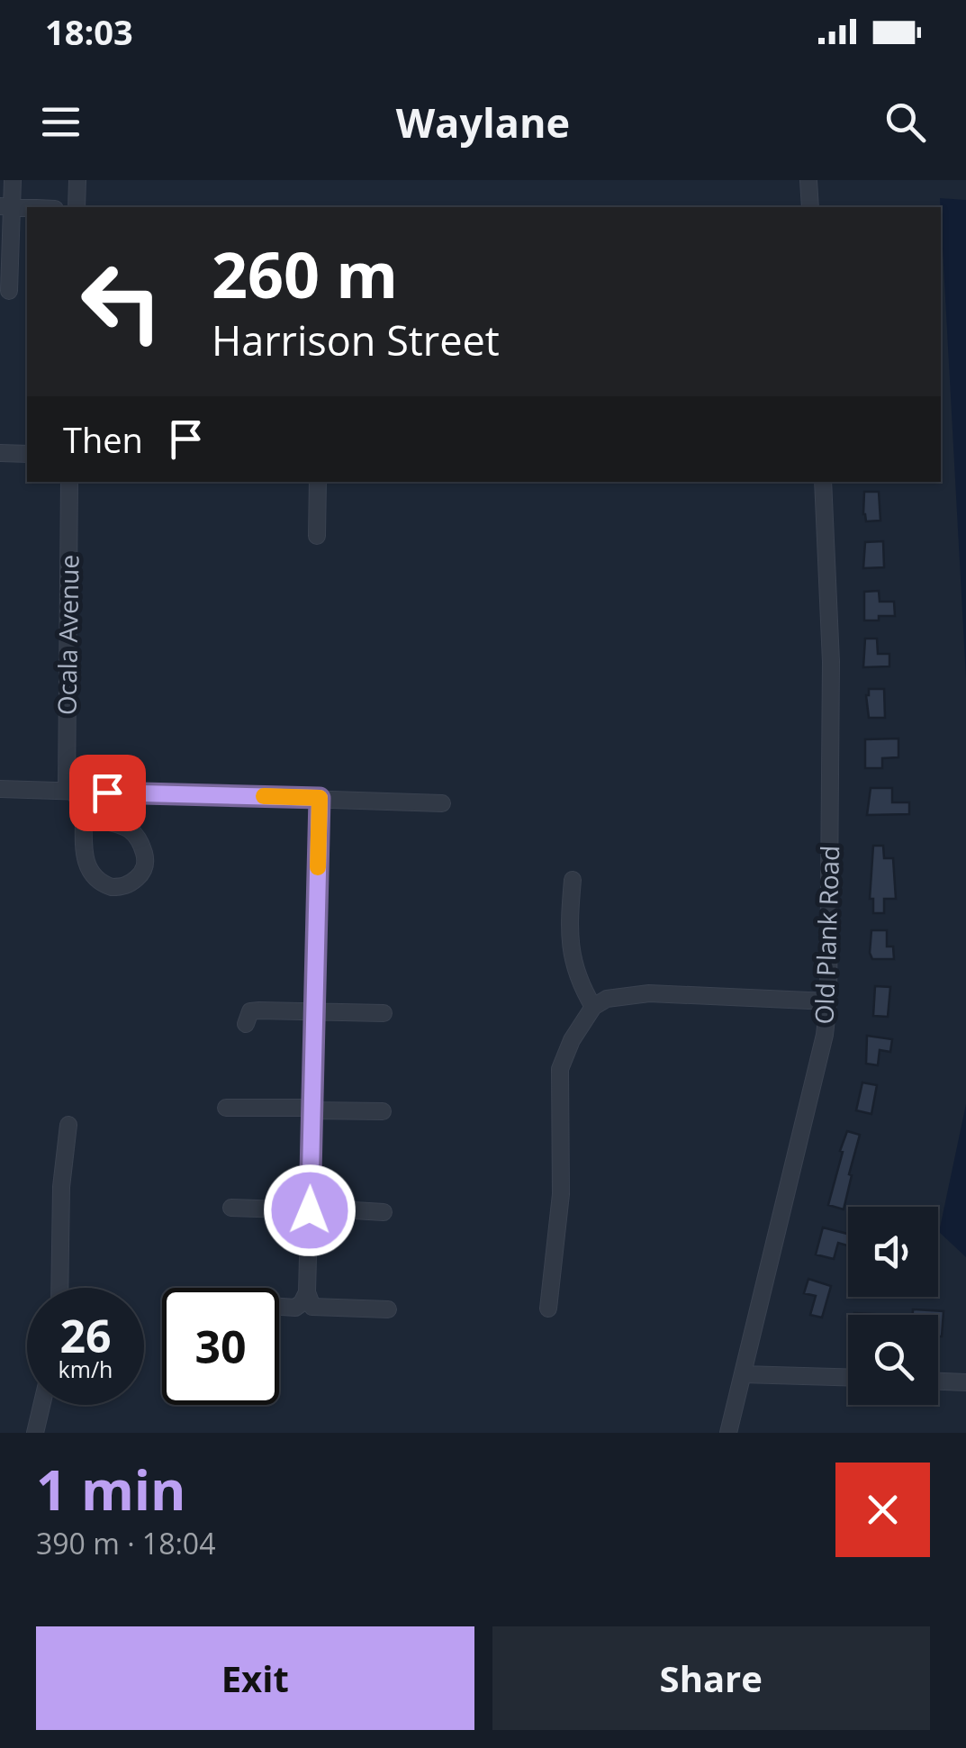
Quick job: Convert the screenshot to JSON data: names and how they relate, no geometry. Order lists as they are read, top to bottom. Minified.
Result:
{"streets":{"street":["Ocala Avenue","Old Plank Road"]},"page":{"status":"18:03","header":"Waylane","turn":["260 m","Harrison Street"],"then":"Then","speed":"26 km/h","limit":"30","heading":["1 min","390 m · 18:04"],"buttons":["Exit","Share"]}}
